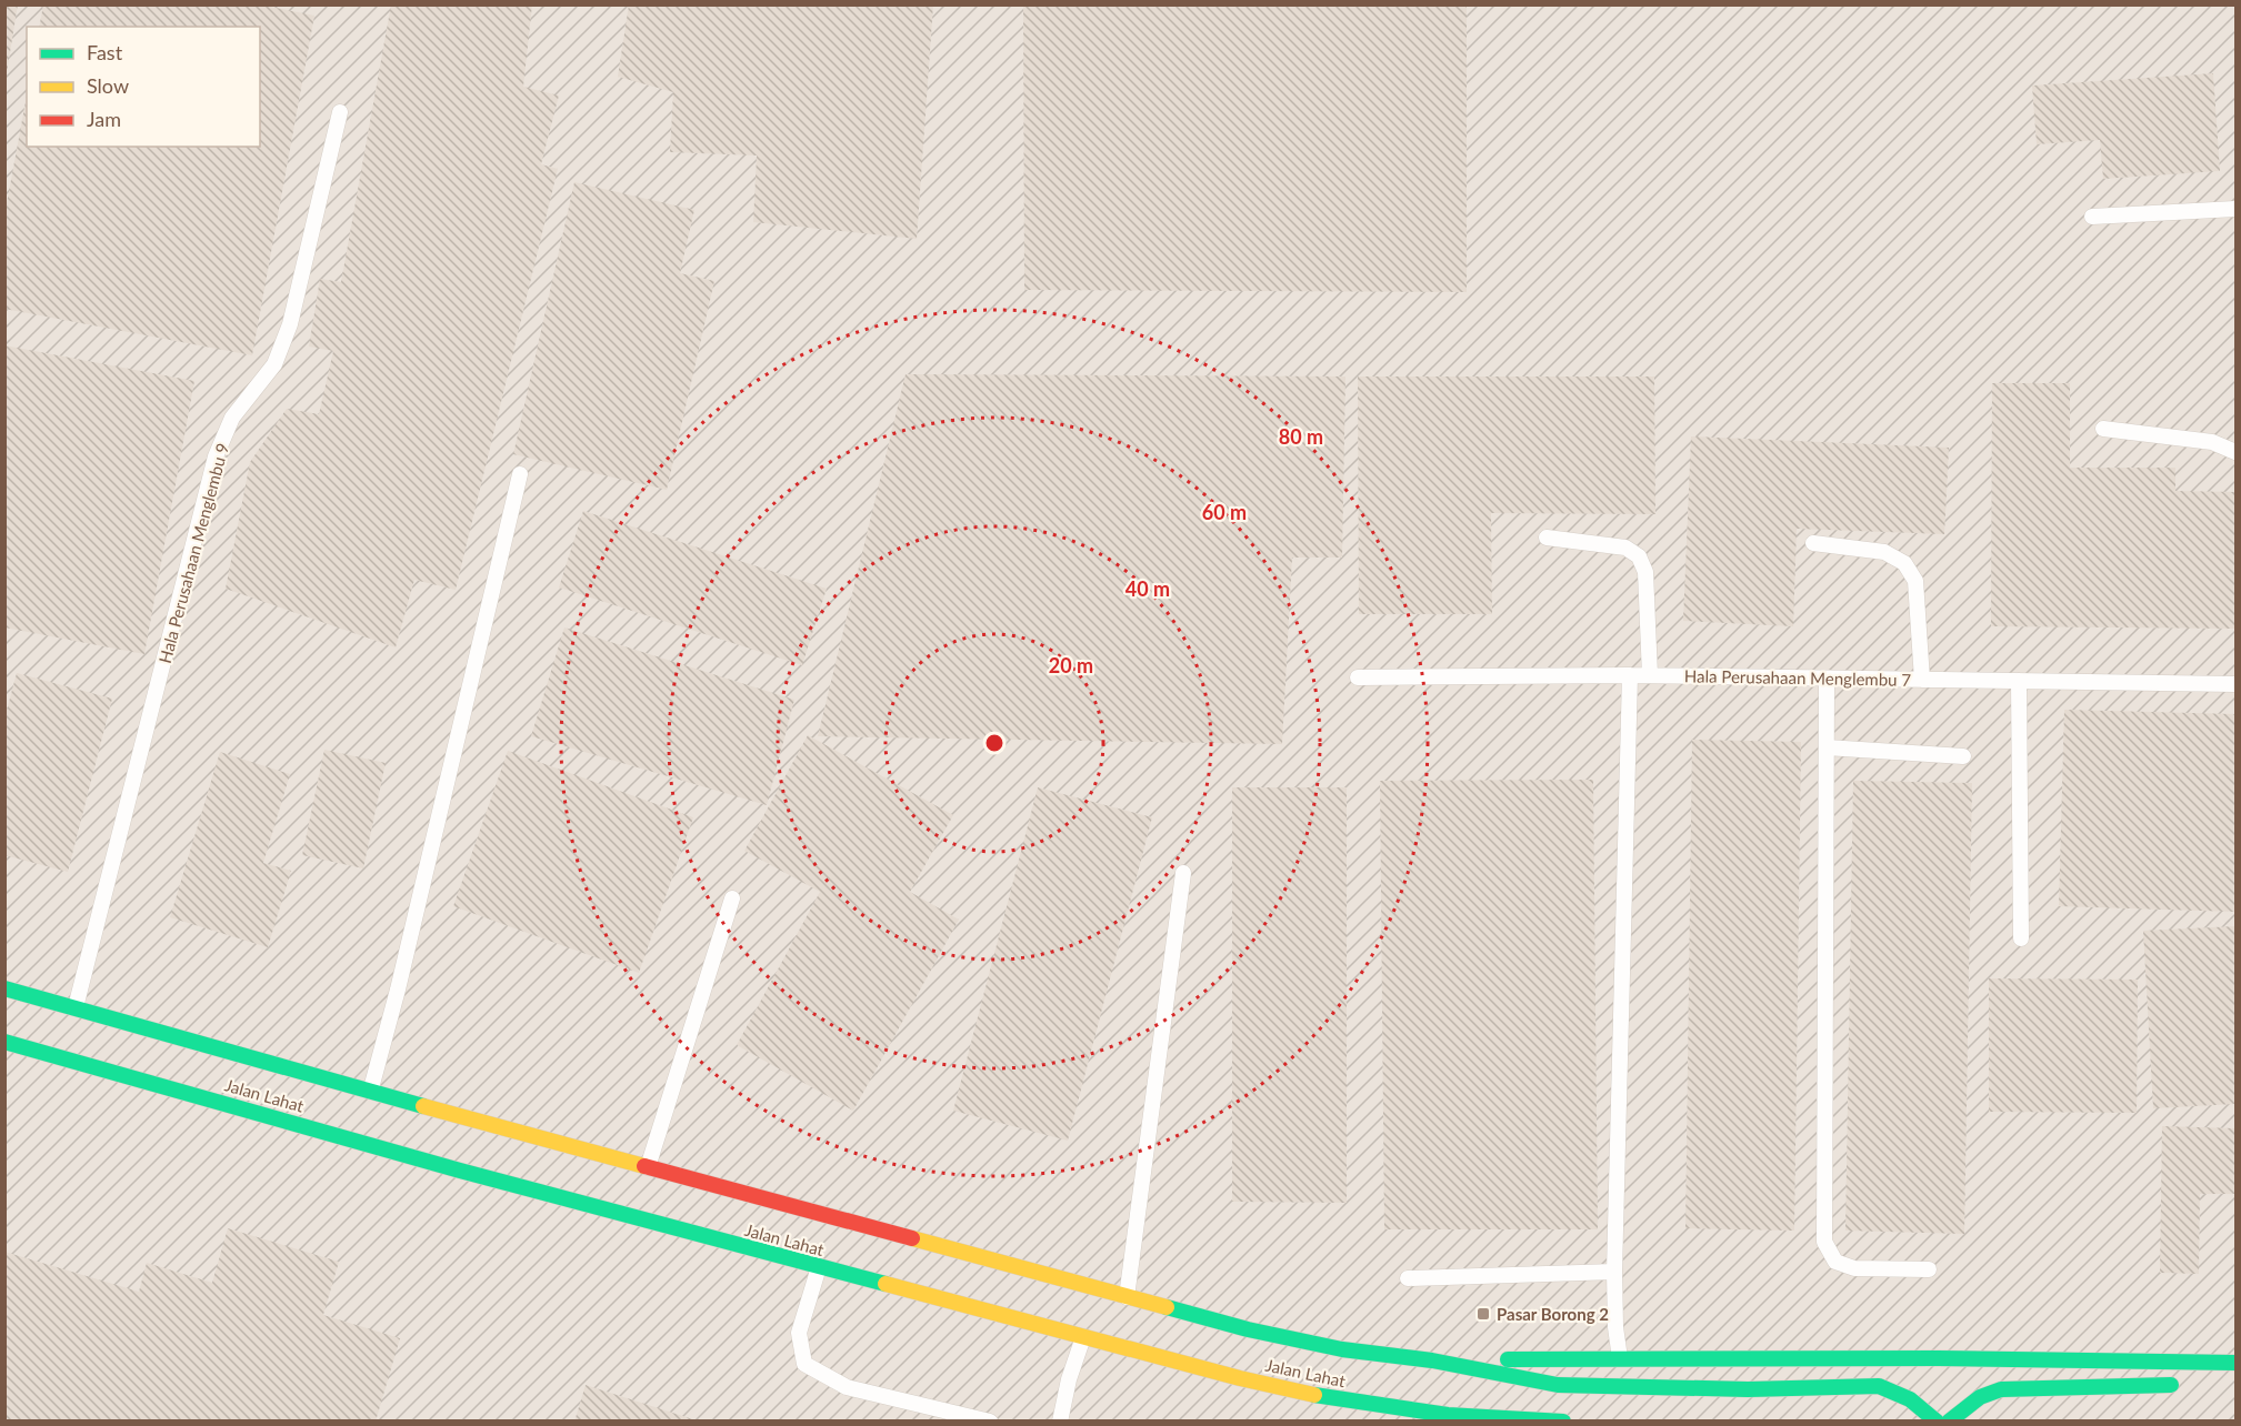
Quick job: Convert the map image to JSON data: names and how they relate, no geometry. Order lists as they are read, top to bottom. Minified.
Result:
{"streets":{"main road":["Jalan Lahat"],"lane":["Hala Perusahaan Menglembu 9","Hala Perusahaan Menglembu 7"]},"places":{"transit":["Pasar Borong 2"]},"legend":["Fast","Slow","Jam"],"rings":["80 m","60 m","40 m","20 m"]}
